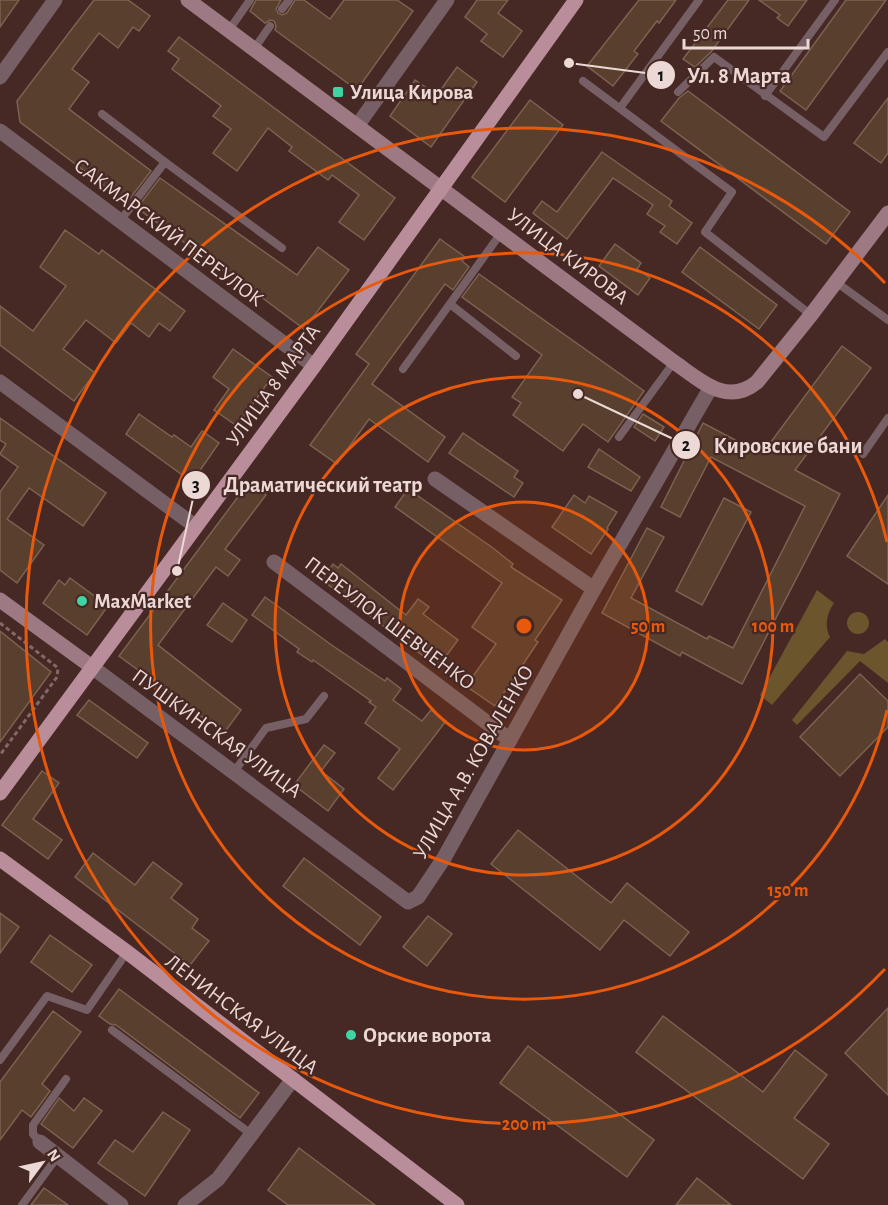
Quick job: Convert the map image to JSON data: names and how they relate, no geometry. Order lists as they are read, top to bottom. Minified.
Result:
{"streets":{"main road":["УЛИЦА КИРОВА","УЛИЦА 8 МАРТА","ПУШКИНСКАЯ УЛИЦА","ЛЕНИНСКАЯ УЛИЦА"],"street":["САКМАРСКИЙ ПЕРЕУЛОК","ПЕРЕУЛОК ШЕВЧЕНКО","УЛИЦА А.В. КОВАЛЕНКО"]},"crossings":[["САКМАРСКИЙ ПЕРЕУЛОК","УЛИЦА 8 МАРТА"],["УЛИЦА КИРОВА","УЛИЦА 8 МАРТА"],["УЛИЦА КИРОВА","УЛИЦА А.В. КОВАЛЕНКО"],["УЛИЦА 8 МАРТА","ПУШКИНСКАЯ УЛИЦА"],["ПЕРЕУЛОК ШЕВЧЕНКО","УЛИЦА А.В. КОВАЛЕНКО"],["ПУШКИНСКАЯ УЛИЦА","УЛИЦА А.В. КОВАЛЕНКО"]],"places":{"other":["Ул. 8 Марта","Кировские бани","Драматический театр","MaxMarket","Орские ворота"],"transit":["Улица Кирова"]},"scale_bar":"50 m","north":"top right","rings":["50 m","100 m","150 m","200 m"]}
